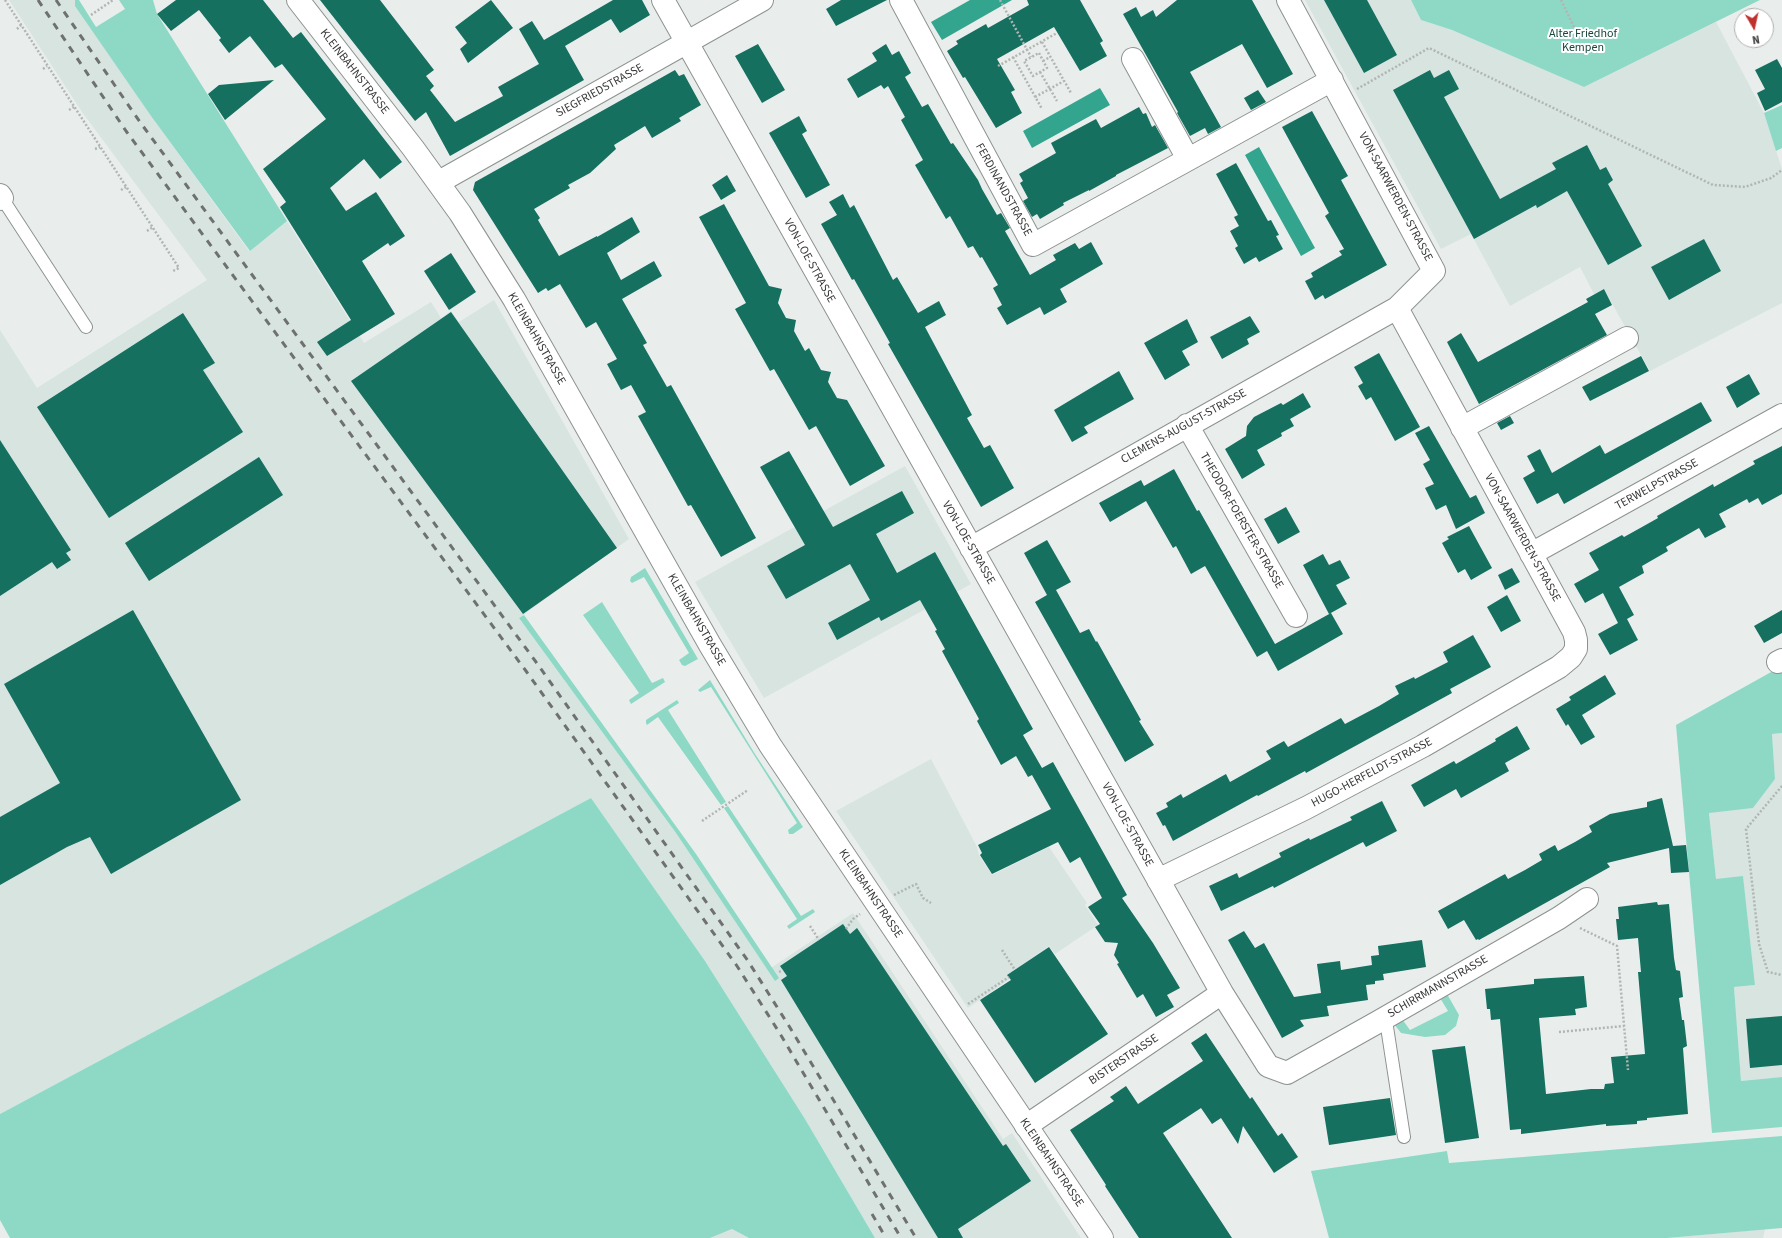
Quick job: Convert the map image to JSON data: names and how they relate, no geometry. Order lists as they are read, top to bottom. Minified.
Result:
{"streets":{"street":["KLEINBAHNSTRASSE","SIEGFRIEDSTRASSE","FERDINANDSTRASSE","VON-SAARWERDEN-STRASSE","VON-LOE-STRASSE","CLEMENS-AUGUST-STRASSE","TERWELPSTRASSE","THEODOR-FOERSTER-STRASSE","HUGO-HERFELDT-STRASSE","SCHIRRMANNSTRASSE","BISTERSTRASSE"]},"crossings":[["KLEINBAHNSTRASSE","SIEGFRIEDSTRASSE"],["KLEINBAHNSTRASSE","BISTERSTRASSE"],["SIEGFRIEDSTRASSE","VON-LOE-STRASSE"],["FERDINANDSTRASSE","VON-SAARWERDEN-STRASSE"],["VON-SAARWERDEN-STRASSE","CLEMENS-AUGUST-STRASSE"],["VON-SAARWERDEN-STRASSE","TERWELPSTRASSE"],["VON-SAARWERDEN-STRASSE","HUGO-HERFELDT-STRASSE"],["VON-LOE-STRASSE","CLEMENS-AUGUST-STRASSE"],["VON-LOE-STRASSE","HUGO-HERFELDT-STRASSE"],["VON-LOE-STRASSE","SCHIRRMANNSTRASSE"],["VON-LOE-STRASSE","BISTERSTRASSE"],["CLEMENS-AUGUST-STRASSE","THEODOR-FOERSTER-STRASSE"]],"parks":["Alter Friedhof Kempen"],"north":"bottom"}
